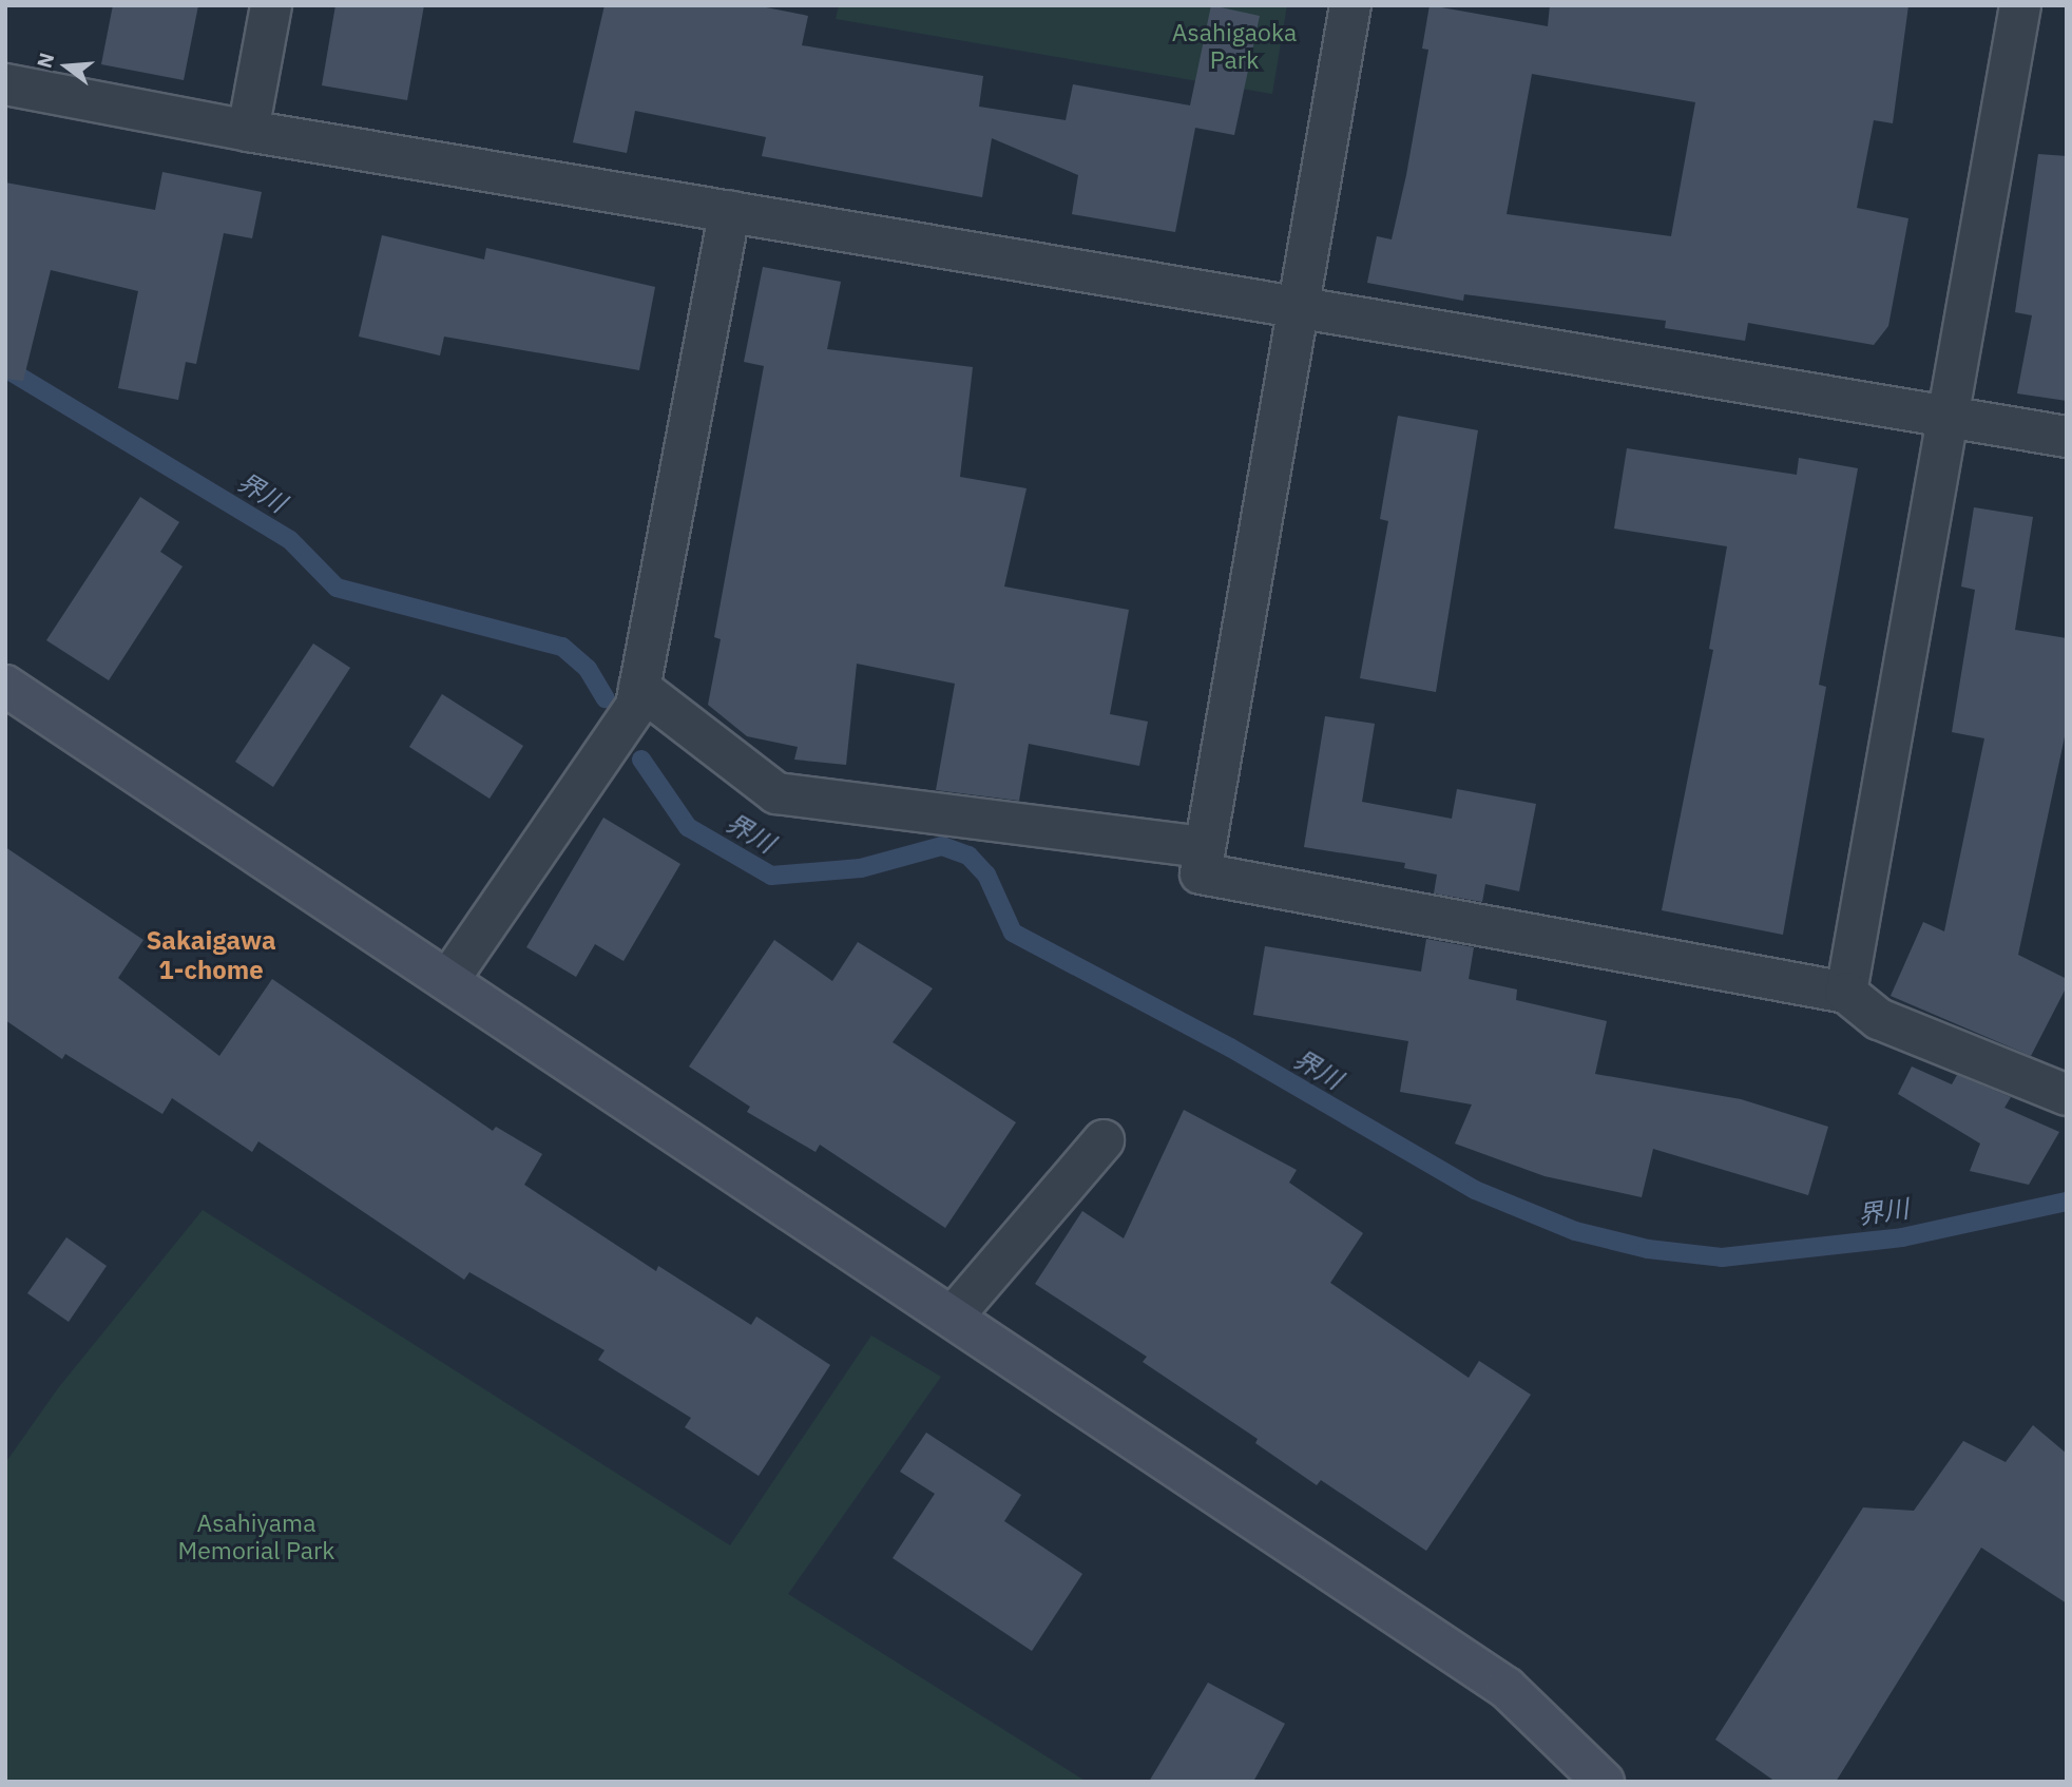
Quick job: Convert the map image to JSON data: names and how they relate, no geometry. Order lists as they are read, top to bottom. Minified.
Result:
{"districts":["Sakaigawa 1-chome"],"water":["界川"],"parks":["Asahigaoka Park","Asahiyama Memorial Park"],"north":"left"}
